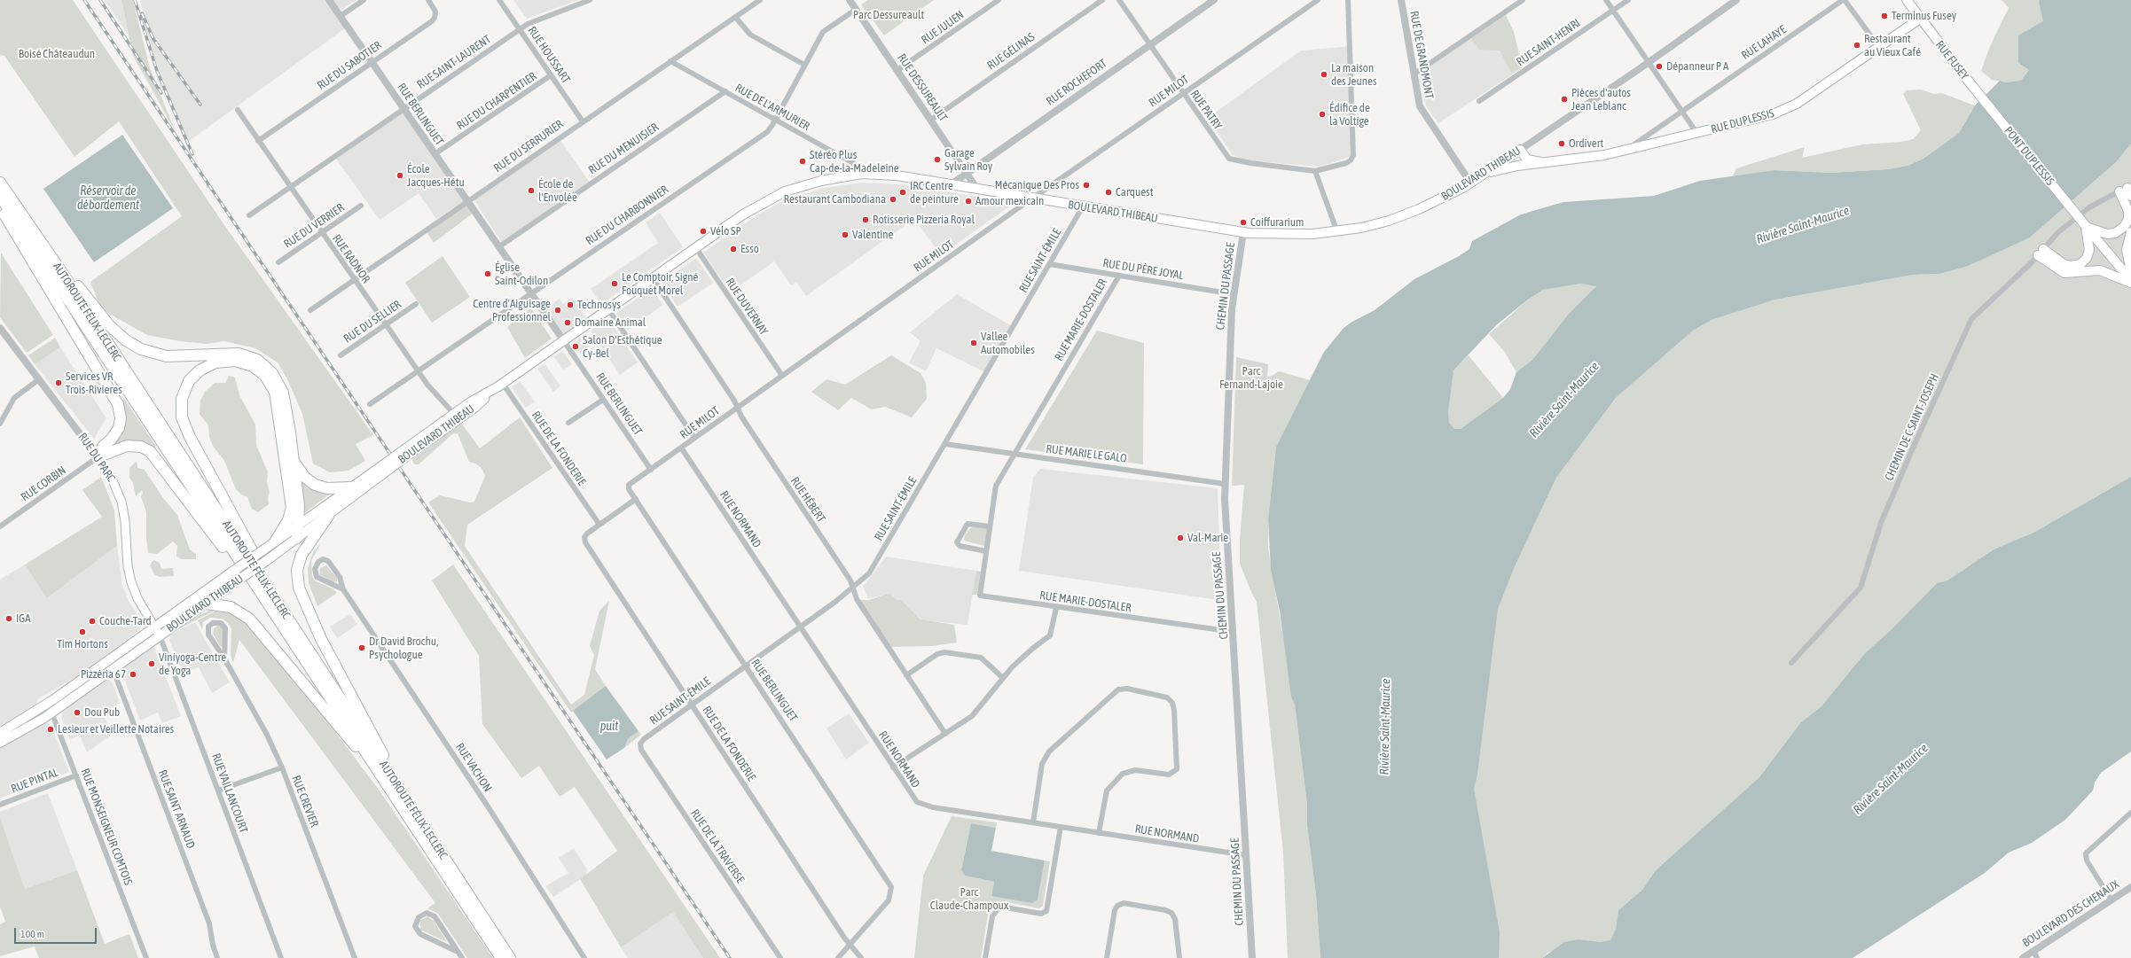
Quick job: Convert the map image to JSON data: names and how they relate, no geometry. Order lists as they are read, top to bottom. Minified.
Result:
{"streets":{"highway":["AUTOROUTE FÉLIX-LECLERC"],"main road":["RUE FUSEY","RUE DUPLESSIS","PONT DUPLESSIS","BOULEVARD THIBEAU","RUE DU PARC"],"street":["RUE JULIEN","RUE SAINT-HENRI","RUE LAHAYE","RUE GÉLINAS","RUE HOUSSART","RUE DE GRANDMONT","RUE SAINT-LAURENT","RUE DU SABOTIER","RUE ROCHEFORT","RUE DESSUREAULT","RUE MILOT","RUE DU CHARPENTIER","RUE DE L'ARMURIER","RUE PATRY","RUE BERLINGUET","RUE DU SERRURIER","RUE DU MENUISIER","RUE DU CHARBONNIER","RUE DU VERRIER","RUE RADNOR","RUE SAINT-ÉMILE","RUE DU PÈRE JOYAL","CHEMIN DU PASSAGE","RUE DUVERNAY","RUE MARIE-DOSTALER","RUE DU SELLIER","CHEMIN DE C SAINT-JOSEPH","RUE DE LA FONDERIE","RUE MARIE LE GALO","RUE CORBIN","RUE HÉBERT","RUE NORMAND","RUE VACHON","RUE PINTAL","RUE VAILLANCOURT","RUE CREVIER","RUE SAINT ARNAUD","RUE MONSEIGNEUR COMTOIS","RUE DE LA TRAVERSE","BOULEVARD DES CHENAUX"]},"crossings":[["RUE JULIEN","RUE DESSUREAULT"],["RUE LAHAYE","RUE DUPLESSIS"],["RUE GÉLINAS","RUE DESSUREAULT"],["RUE HOUSSART","RUE SAINT-LAURENT"],["RUE HOUSSART","RUE DU CHARPENTIER"],["RUE HOUSSART","RUE DU SERRURIER"],["RUE DE GRANDMONT","BOULEVARD THIBEAU"],["RUE FUSEY","RUE DUPLESSIS"],["RUE FUSEY","PONT DUPLESSIS"],["RUE SAINT-LAURENT","RUE BERLINGUET"],["RUE SAINT-LAURENT","RUE RADNOR"],["RUE DU SABOTIER","RUE BERLINGUET"],["RUE DU SABOTIER","RUE RADNOR"],["RUE ROCHEFORT","RUE DESSUREAULT"],["RUE ROCHEFORT","RUE PATRY"],["RUE ROCHEFORT","BOULEVARD THIBEAU"],["RUE DESSUREAULT","BOULEVARD THIBEAU"],["RUE DESSUREAULT","RUE DU CHARBONNIER"],["RUE MILOT","RUE PATRY"],["RUE MILOT","RUE BERLINGUET"],["RUE MILOT","BOULEVARD THIBEAU"],["RUE MILOT","RUE DUVERNAY"],["RUE MILOT","RUE HÉBERT"],["RUE MILOT","RUE NORMAND"],["RUE DU CHARPENTIER","RUE BERLINGUET"],["RUE DE L'ARMURIER","RUE DU SERRURIER"],["RUE DE L'ARMURIER","RUE DU MENUISIER"],["RUE DE L'ARMURIER","BOULEVARD THIBEAU"],["RUE DE L'ARMURIER","RUE DU CHARBONNIER"],["RUE BERLINGUET","RUE DU SERRURIER"],["RUE BERLINGUET","RUE DU MENUISIER"],["RUE BERLINGUET","BOULEVARD THIBEAU"],["RUE BERLINGUET","RUE DU CHARBONNIER"],["RUE BERLINGUET","RUE SAINT-ÉMILE"],["RUE BERLINGUET","RUE DE LA FONDERIE"],["RUE DUPLESSIS","BOULEVARD THIBEAU"],["RUE DU SERRURIER","RUE RADNOR"],["BOULEVARD THIBEAU","RUE RADNOR"],["BOULEVARD THIBEAU","RUE SAINT-ÉMILE"],["BOULEVARD THIBEAU","CHEMIN DU PASSAGE"],["BOULEVARD THIBEAU","RUE DUVERNAY"],["BOULEVARD THIBEAU","RUE DE LA FONDERIE"],["BOULEVARD THIBEAU","RUE DU PARC"],["BOULEVARD THIBEAU","RUE HÉBERT"],["BOULEVARD THIBEAU","RUE VAILLANCOURT"],["BOULEVARD THIBEAU","RUE SAINT ARNAUD"],["BOULEVARD THIBEAU","RUE MONSEIGNEUR COMTOIS"],["RUE DU CHARBONNIER","RUE RADNOR"],["RUE DU VERRIER","RUE RADNOR"],["RUE RADNOR","RUE DU SELLIER"],["RUE SAINT-ÉMILE","RUE DU PÈRE JOYAL"],["RUE SAINT-ÉMILE","RUE DE LA FONDERIE"],["RUE SAINT-ÉMILE","RUE MARIE LE GALO"],["RUE SAINT-ÉMILE","RUE HÉBERT"],["RUE SAINT-ÉMILE","RUE NORMAND"],["RUE SAINT-ÉMILE","RUE DE LA TRAVERSE"],["RUE DU PÈRE JOYAL","CHEMIN DU PASSAGE"],["RUE DU PÈRE JOYAL","RUE MARIE-DOSTALER"],["CHEMIN DU PASSAGE","RUE MARIE-DOSTALER"],["CHEMIN DU PASSAGE","RUE MARIE LE GALO"],["CHEMIN DU PASSAGE","RUE NORMAND"],["RUE MARIE-DOSTALER","RUE MARIE LE GALO"],["RUE DU PARC","RUE CORBIN"],["RUE DU PARC","RUE VAILLANCOURT"],["RUE PINTAL","RUE MONSEIGNEUR COMTOIS"]],"water":["Réservoir de débordement","Rivière Saint-Maurice","puit"],"parks":["Parc Dessureault","Boisé Châteaudun","Parc Fernand-Lajoie","Parc Claude-Champoux"],"places":["Terminus Fusey","Restaurant au Vieux Café","Dépanneur P A","La maison des Jeunes","Pièces d'autos Jean Leblanc","Édifice de la Voltige","Ordivert","Garage Sylvain Roy","Stéréo Plus Cap-de-la-Madeleine","École Jacques-Hétu","Mécanique Des Pros","École de l'Envolée","IRC Centre de peinture","Carquest","Restaurant Cambodiana","Amour mexicain","Rotisserie Pizzeria Royal","Coiffurarium","Vélo SP","Valentine","Esso","Église Saint-Odilon","Le Comptoir, Signé Fouquet Morel","Technosys","Centre d'Aiguisage Professionnel","Domaine Animal","Vallee Automobiles","Salon D'Esthétique Cy-Bel","Services VR Trois-Rivieres","Val-Marie","IGA","Couche-Tard","Tim Hortons","Dr David Brochu, Psychologue","Viniyoga-Centre de Yoga","Pizzéria 67","Dou Pub","Lesieur et Veillette Notaires"],"scale_bar":"100 m"}
